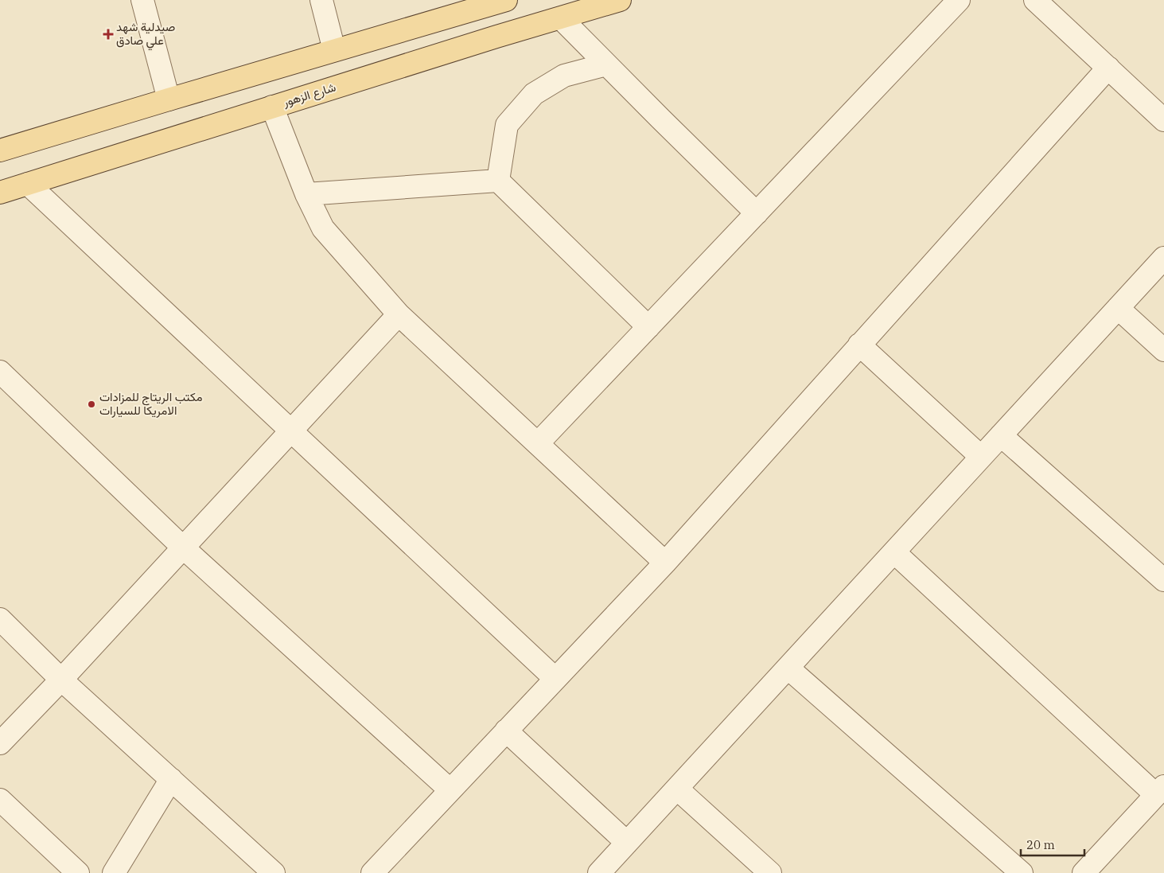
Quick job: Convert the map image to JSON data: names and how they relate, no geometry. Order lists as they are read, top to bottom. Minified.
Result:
{"streets":{"main road":["شارع الزهور"]},"places":{"health":["صيدلية شهد علي صادق"],"other":["مكتب الريتاج للمزادات الامريكا للسيارات"]},"scale_bar":"20 m"}
